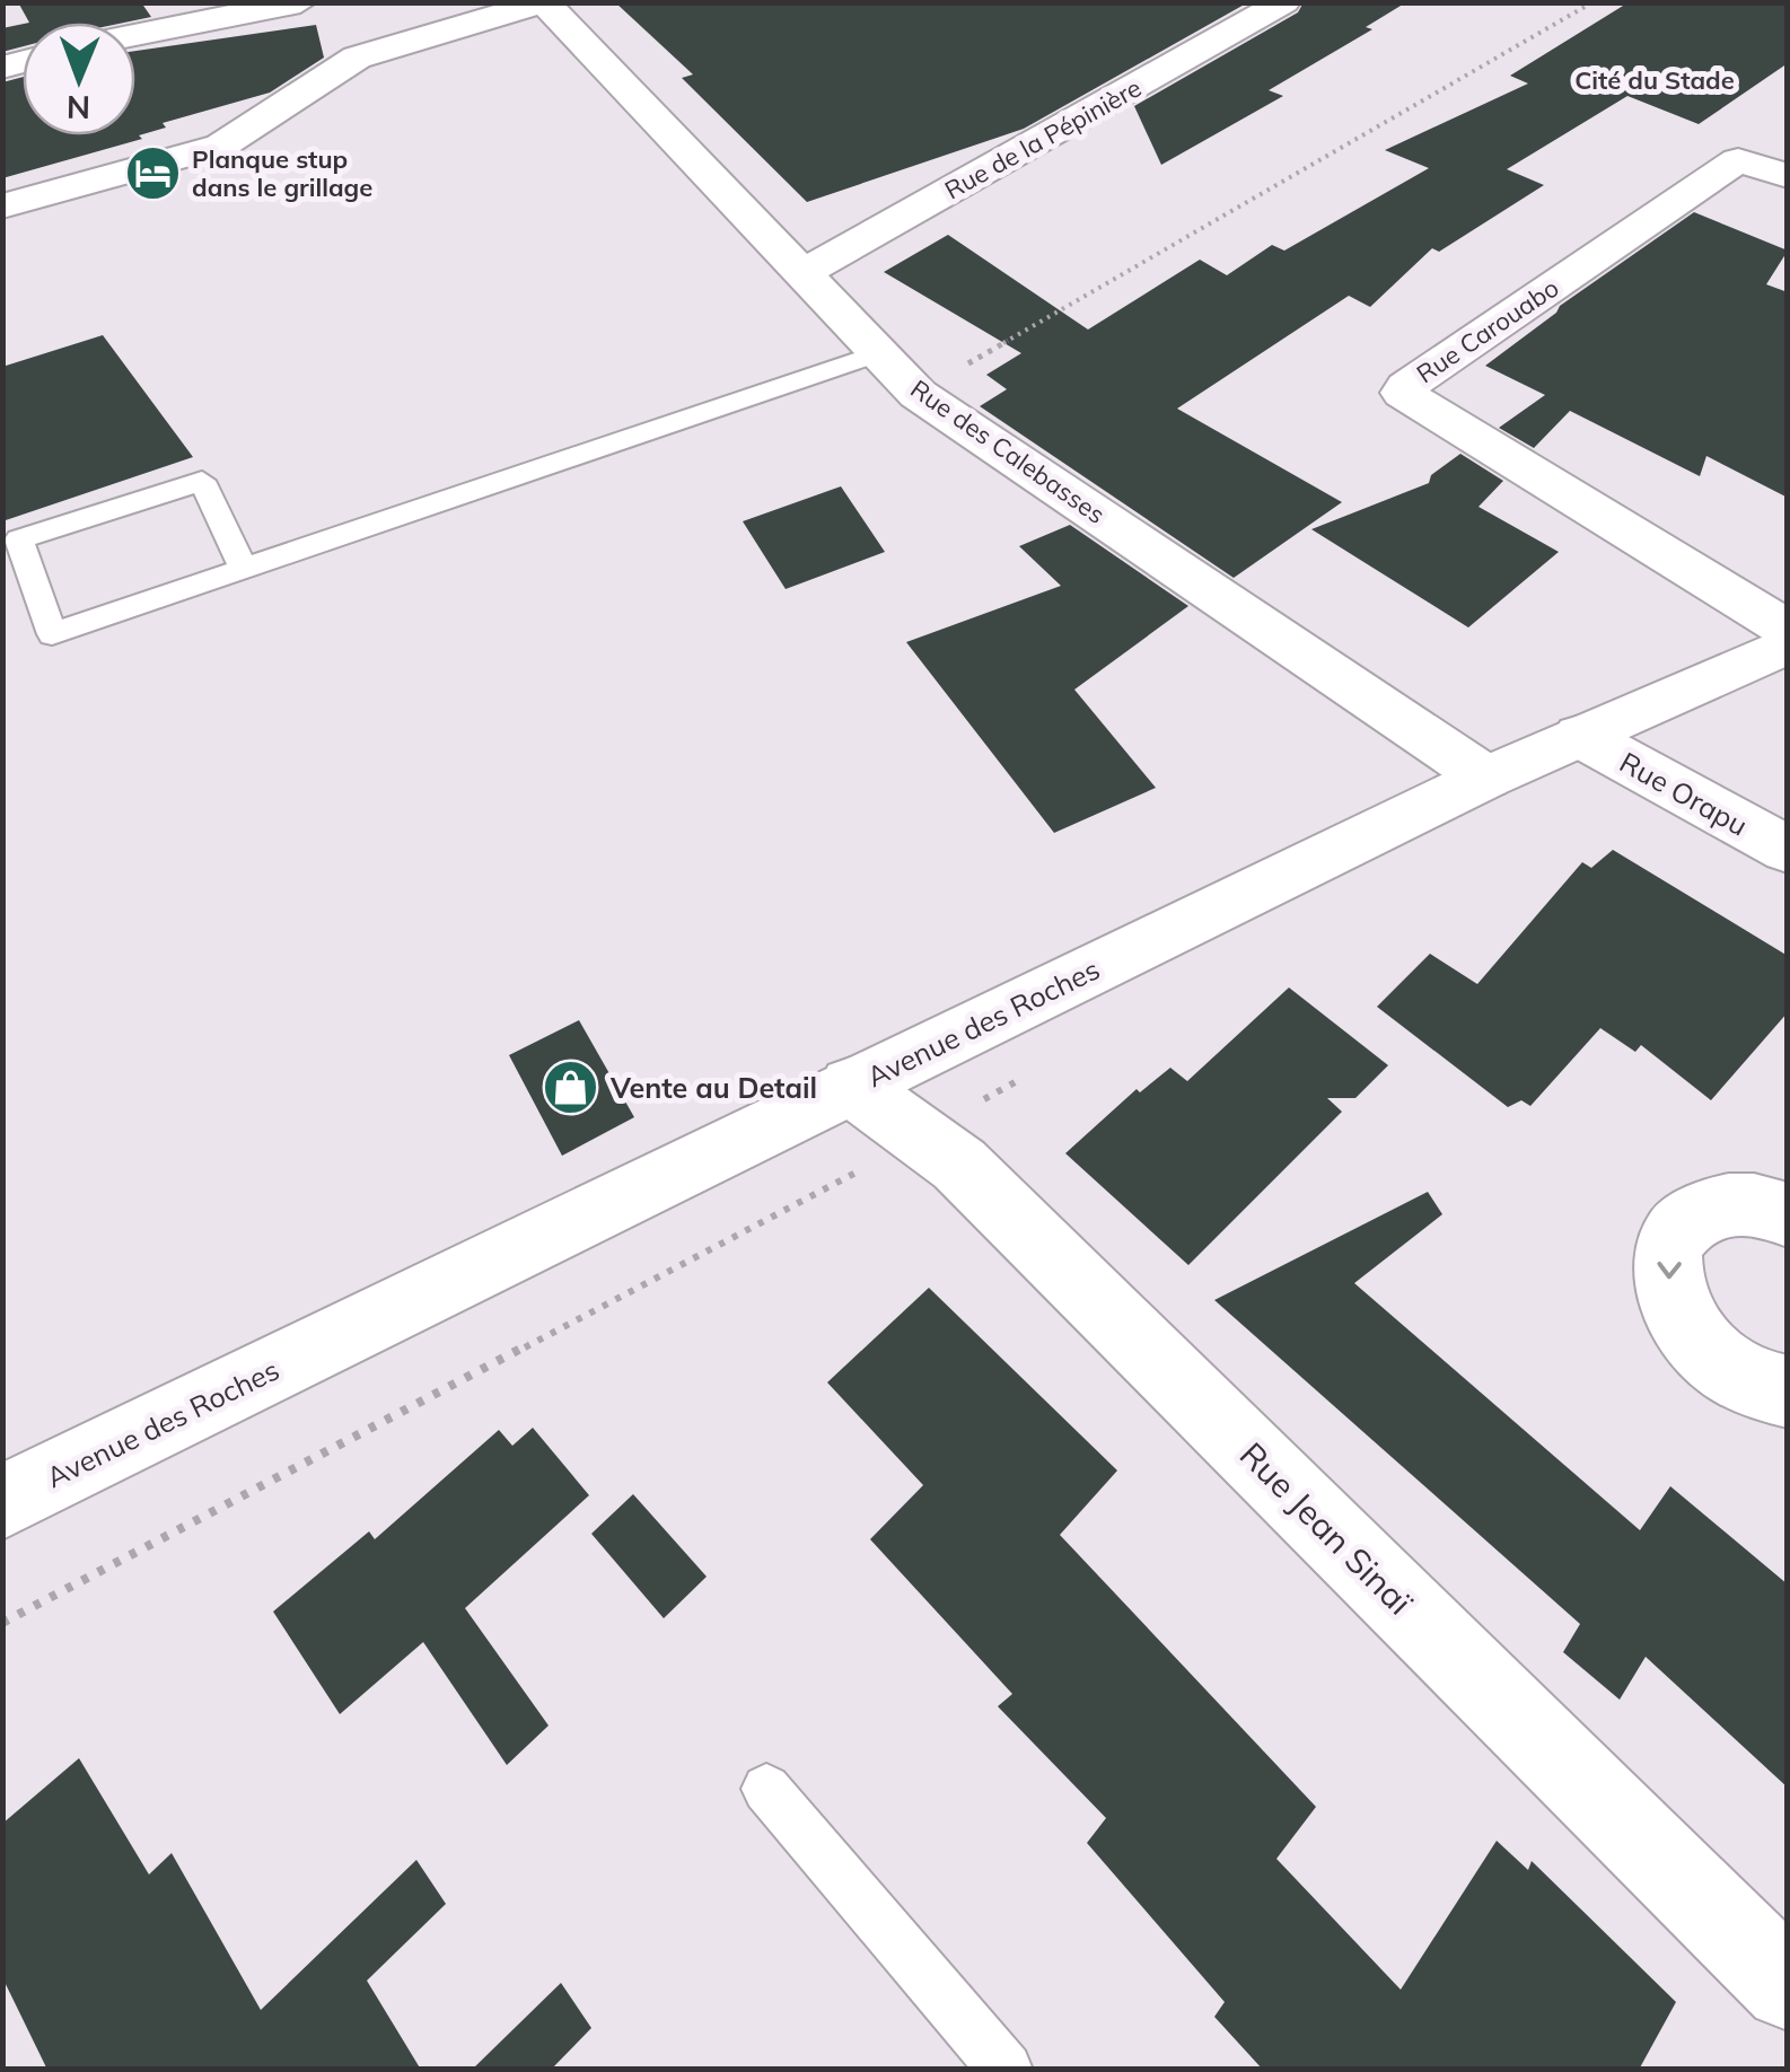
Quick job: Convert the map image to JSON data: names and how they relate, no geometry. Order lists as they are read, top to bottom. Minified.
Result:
{"streets":{"street":["Rue de la Pépinière","Rue Carouabo","Rue des Calebasses","Rue Orapu","Avenue des Roches","Rue Jean Sinaï"]},"crossings":[["Rue de la Pépinière","Rue des Calebasses"],["Rue des Calebasses","Avenue des Roches"],["Rue Orapu","Avenue des Roches"],["Avenue des Roches","Rue Jean Sinaï"]],"districts":["Cité du Stade"],"places":{"hotel":["Planque stup dans le grillage"],"shop":["Vente au Detail"]},"north":"bottom"}
